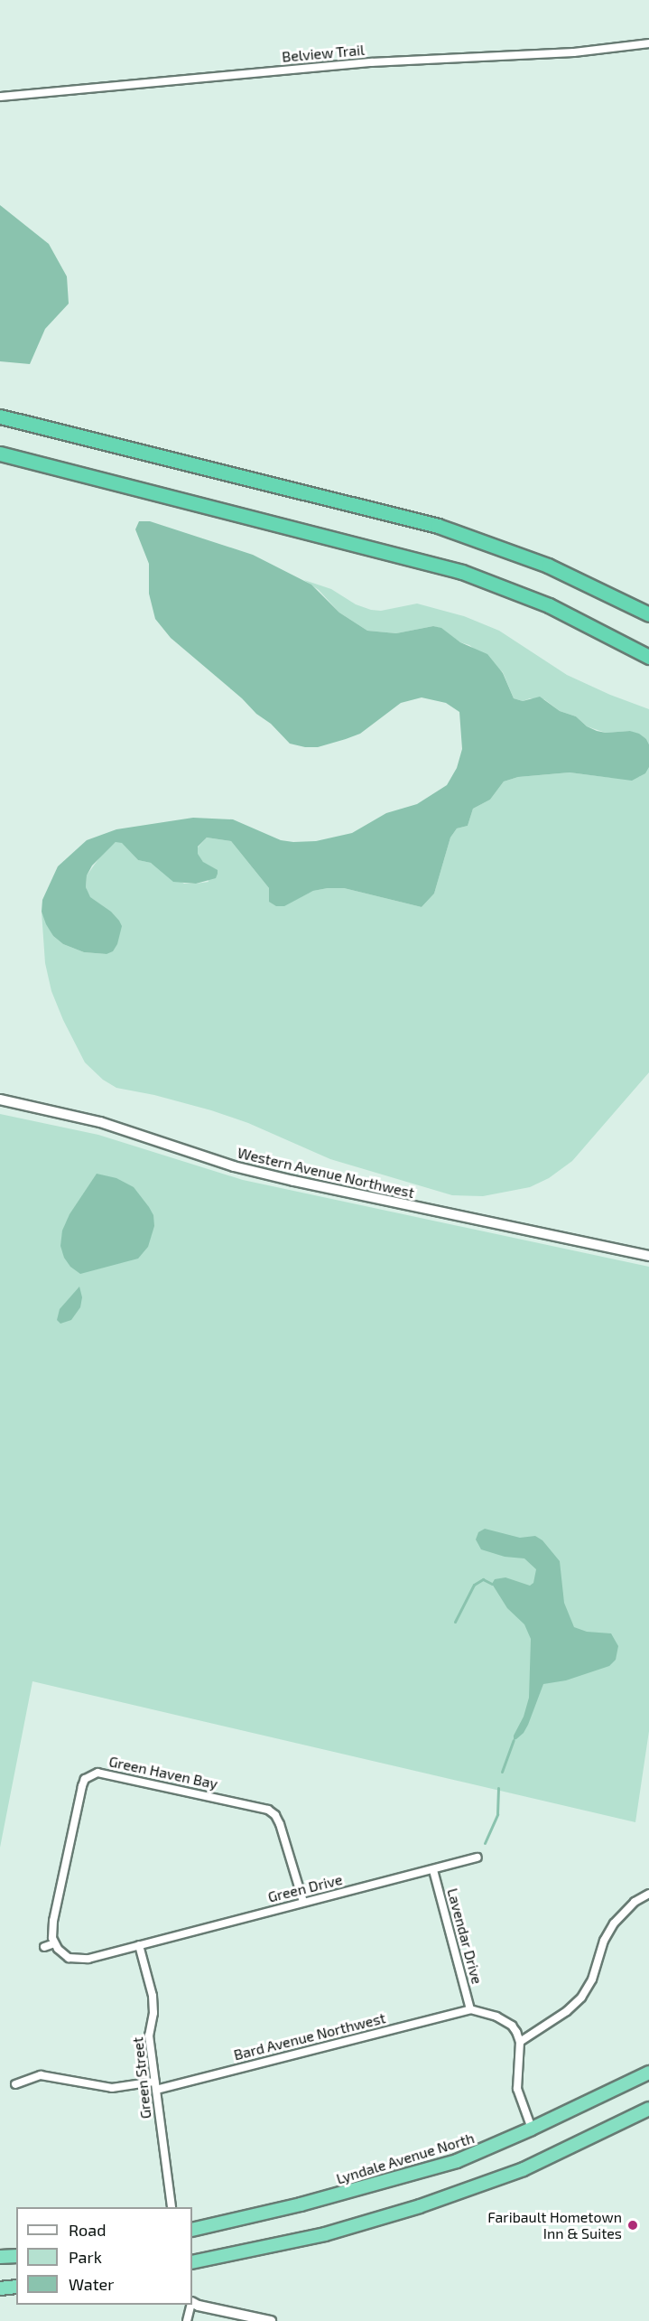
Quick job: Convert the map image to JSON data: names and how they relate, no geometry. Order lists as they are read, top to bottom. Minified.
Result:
{"streets":{"highway":["Lyndale Avenue North"],"street":["Belview Trail","Western Avenue Northwest","Green Haven Bay","Green Drive","Lavendar Drive","Bard Avenue Northwest","Green Street"]},"crossings":[["Green Haven Bay","Green Drive"],["Green Drive","Lavendar Drive"],["Green Drive","Green Street"],["Lavendar Drive","Bard Avenue Northwest"],["Bard Avenue Northwest","Green Street"]],"places":["Faribault Hometown Inn & Suites"],"legend":["Road","Park","Water"]}
